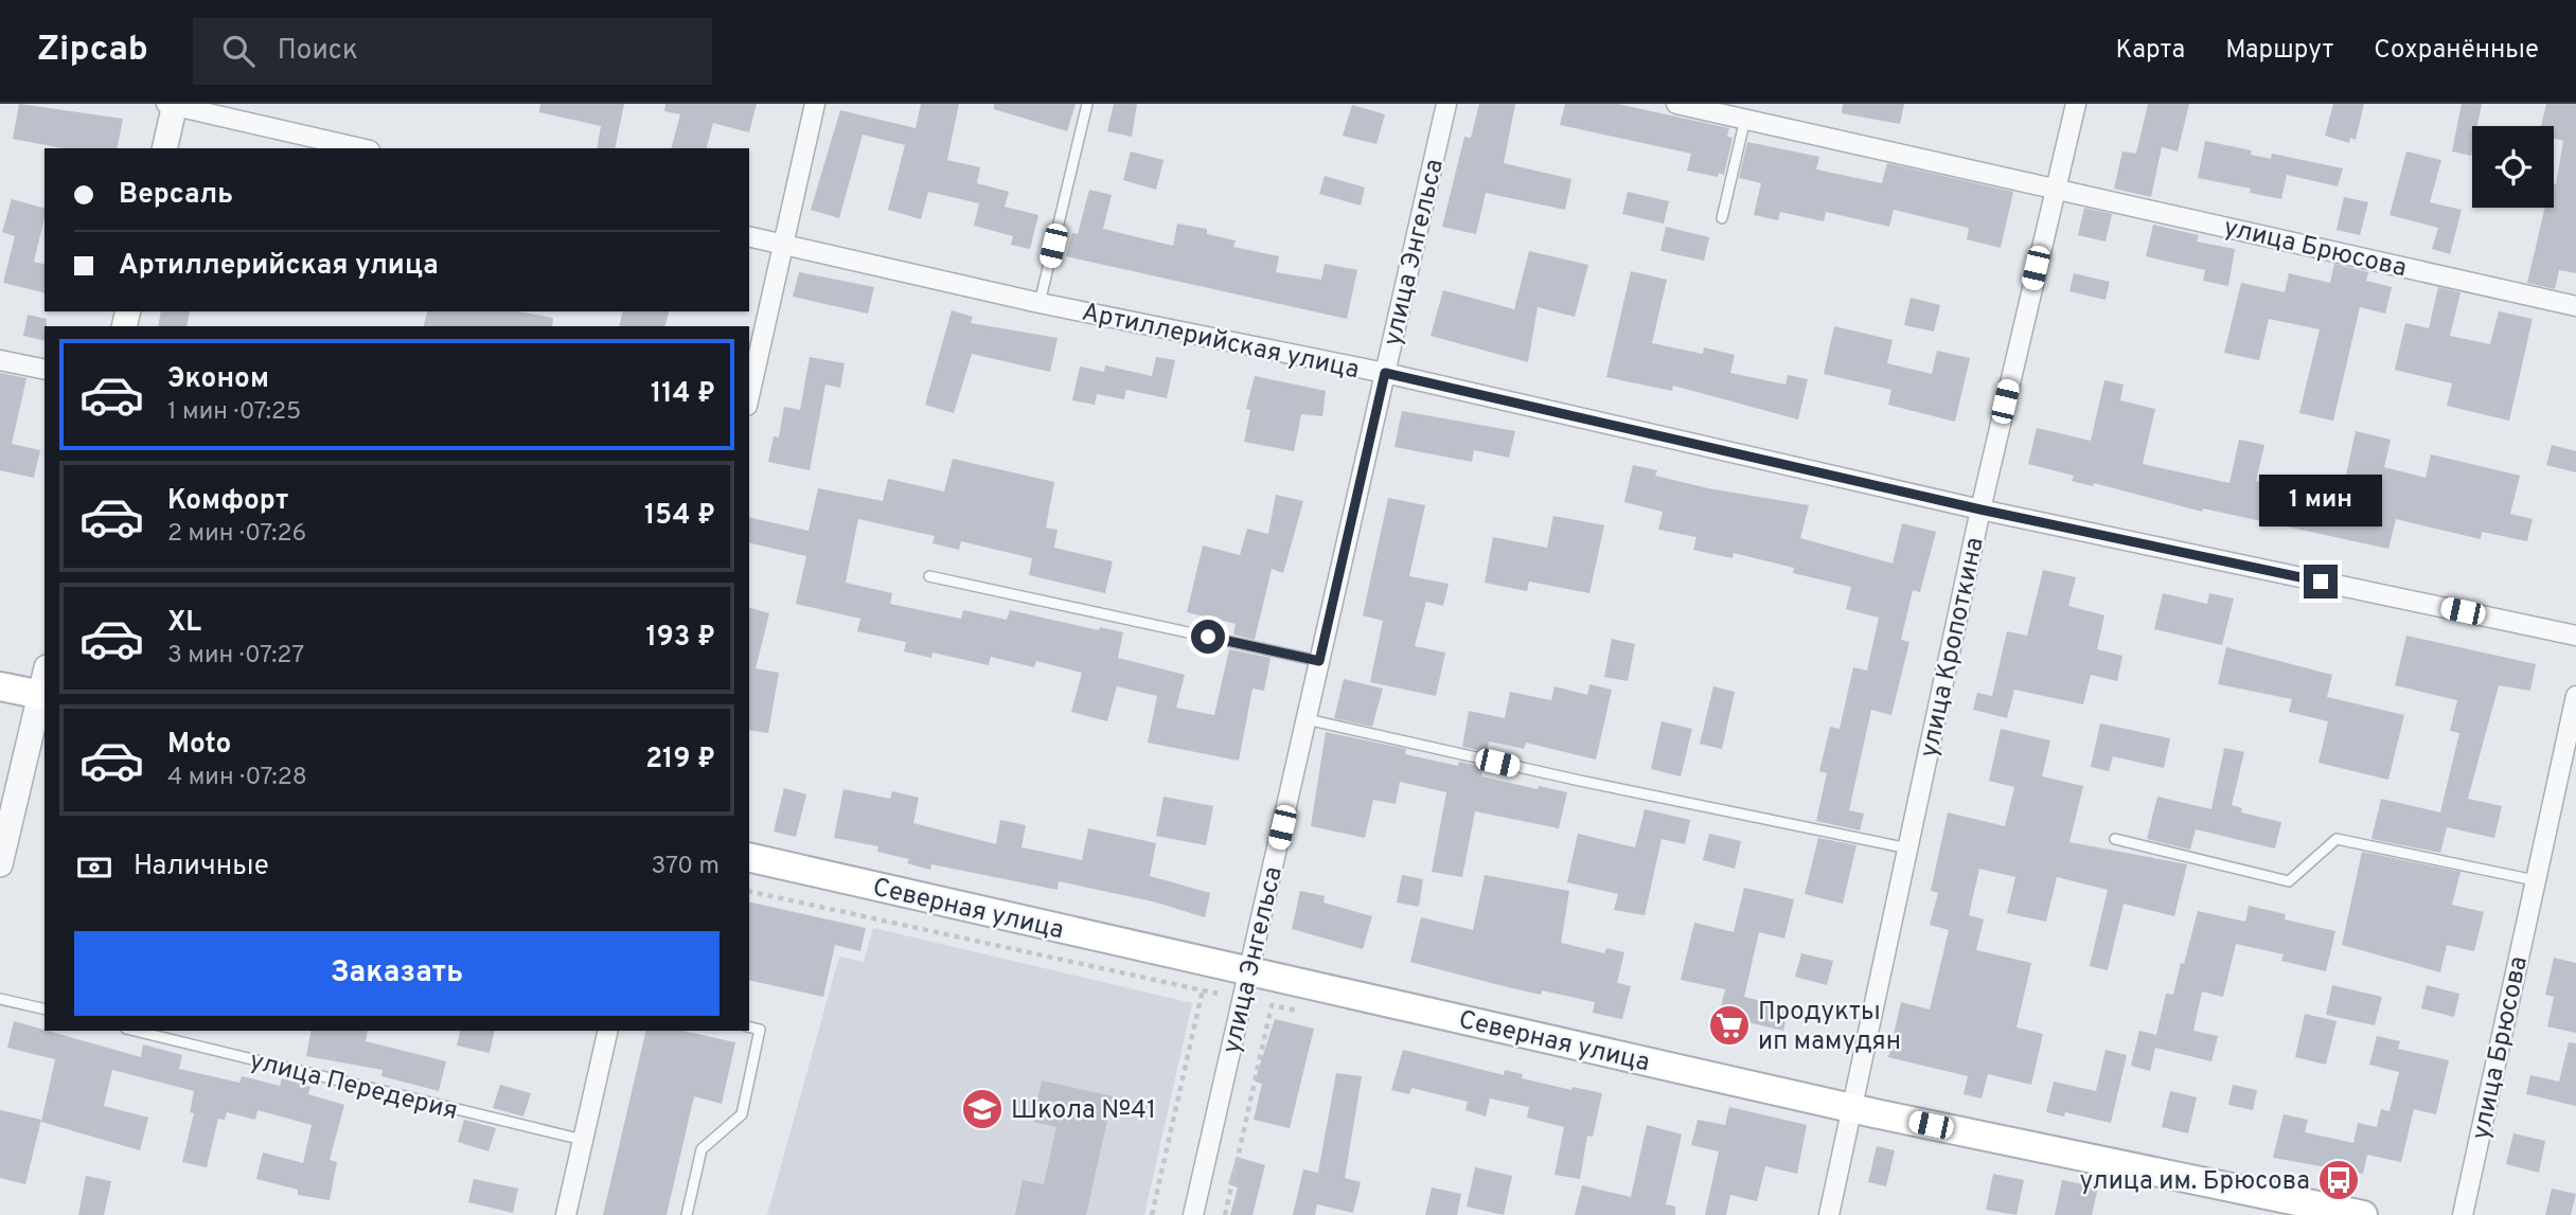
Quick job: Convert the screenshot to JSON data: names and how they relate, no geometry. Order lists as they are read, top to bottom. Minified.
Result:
{"streets":{"main road":["Северная улица"],"street":["улица Брюсова","улица Энгельса","Артиллерийская улица","улица Кропоткина"],"lane":["улица Передерия"]},"crossings":[["улица Брюсова","улица Кропоткина"],["улица Энгельса","Артиллерийская улица"],["улица Энгельса","Северная улица"],["Артиллерийская улица","улица Кропоткина"],["улица Кропоткина","Северная улица"]],"places":{"supermarket":["Продукты ип мамудян"],"school or university":["Школа №41"],"bus stop":["улица им. Брюсова"]},"page":{"header":"Zipcab","search":"Поиск","nav":["Карта","Маршрут","Сохранённые"],"banner":["Версаль","Артиллерийская улица"],"list":[{"name":"Эконом","note":"1 мин · 07:25","value":"114 ₽"},{"name":"Комфорт","note":"2 мин · 07:26","value":"154 ₽"},{"name":"XL","note":"3 мин · 07:27","value":"193 ₽"},{"name":"Moto","note":"4 мин · 07:28","value":"219 ₽"}],"bubble":"1 мин","pay":["Наличные","370 m"],"buttons":"Заказать"}}
